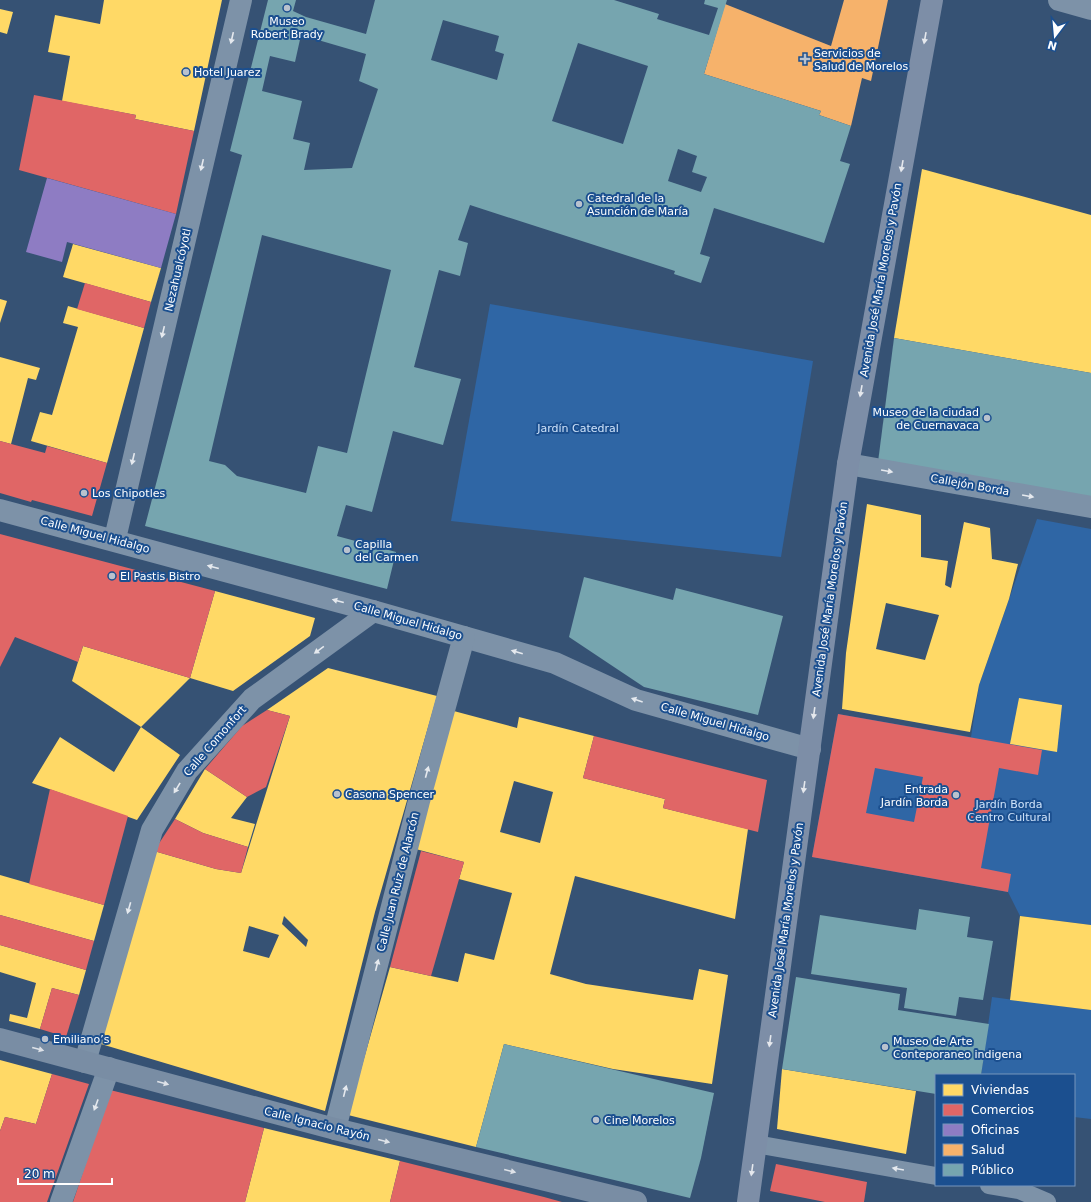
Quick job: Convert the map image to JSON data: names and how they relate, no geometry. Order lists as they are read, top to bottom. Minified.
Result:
{"streets":{"main road":["Avenida José María Morelos y Pavón"],"street":["Nezahualcóyotl","Callejón Borda","Calle Miguel Hidalgo","Calle Comonfort","Calle Juan Ruiz de Alarcón","Calle Ignacio Rayón"]},"crossings":[["Nezahualcóyotl","Calle Miguel Hidalgo"],["Avenida José María Morelos y Pavón","Callejón Borda"],["Avenida José María Morelos y Pavón","Calle Miguel Hidalgo"],["Calle Miguel Hidalgo","Calle Comonfort"],["Calle Miguel Hidalgo","Calle Juan Ruiz de Alarcón"],["Calle Comonfort","Calle Ignacio Rayón"],["Calle Juan Ruiz de Alarcón","Calle Ignacio Rayón"]],"one_way":["Nezahualcóyotl","Avenida José María Morelos y Pavón","Callejón Borda","Calle Miguel Hidalgo","Calle Comonfort","Calle Juan Ruiz de Alarcón","Calle Ignacio Rayón"],"parks":["Jardín Catedral","Jardín Borda Centro Cultural"],"places":{"other":["Museo Robert Brady","Hotel Juarez","Catedral de la Asunción de María","Museo de la ciudad de Cuernavaca","Los Chipotles","Capilla del Carmen","El Pastis Bistro","Casona Spencer","Entrada Jardín Borda","Emiliano’s","Museo de Arte Conteporaneo indigena","Cine Morelos"],"health":["Servicios de Salud de Morelos"]},"legend":["Viviendas","Comercios","Oficinas","Salud","Público"],"scale_bar":"20 m","north":"bottom"}
